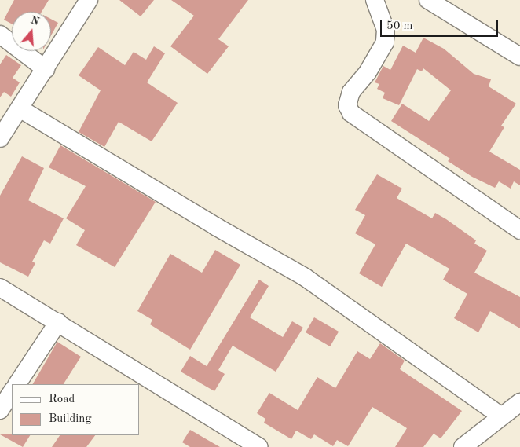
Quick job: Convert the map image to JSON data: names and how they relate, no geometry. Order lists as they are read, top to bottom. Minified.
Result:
{"legend":["Road","Building"],"scale_bar":"50 m","north":"top"}
